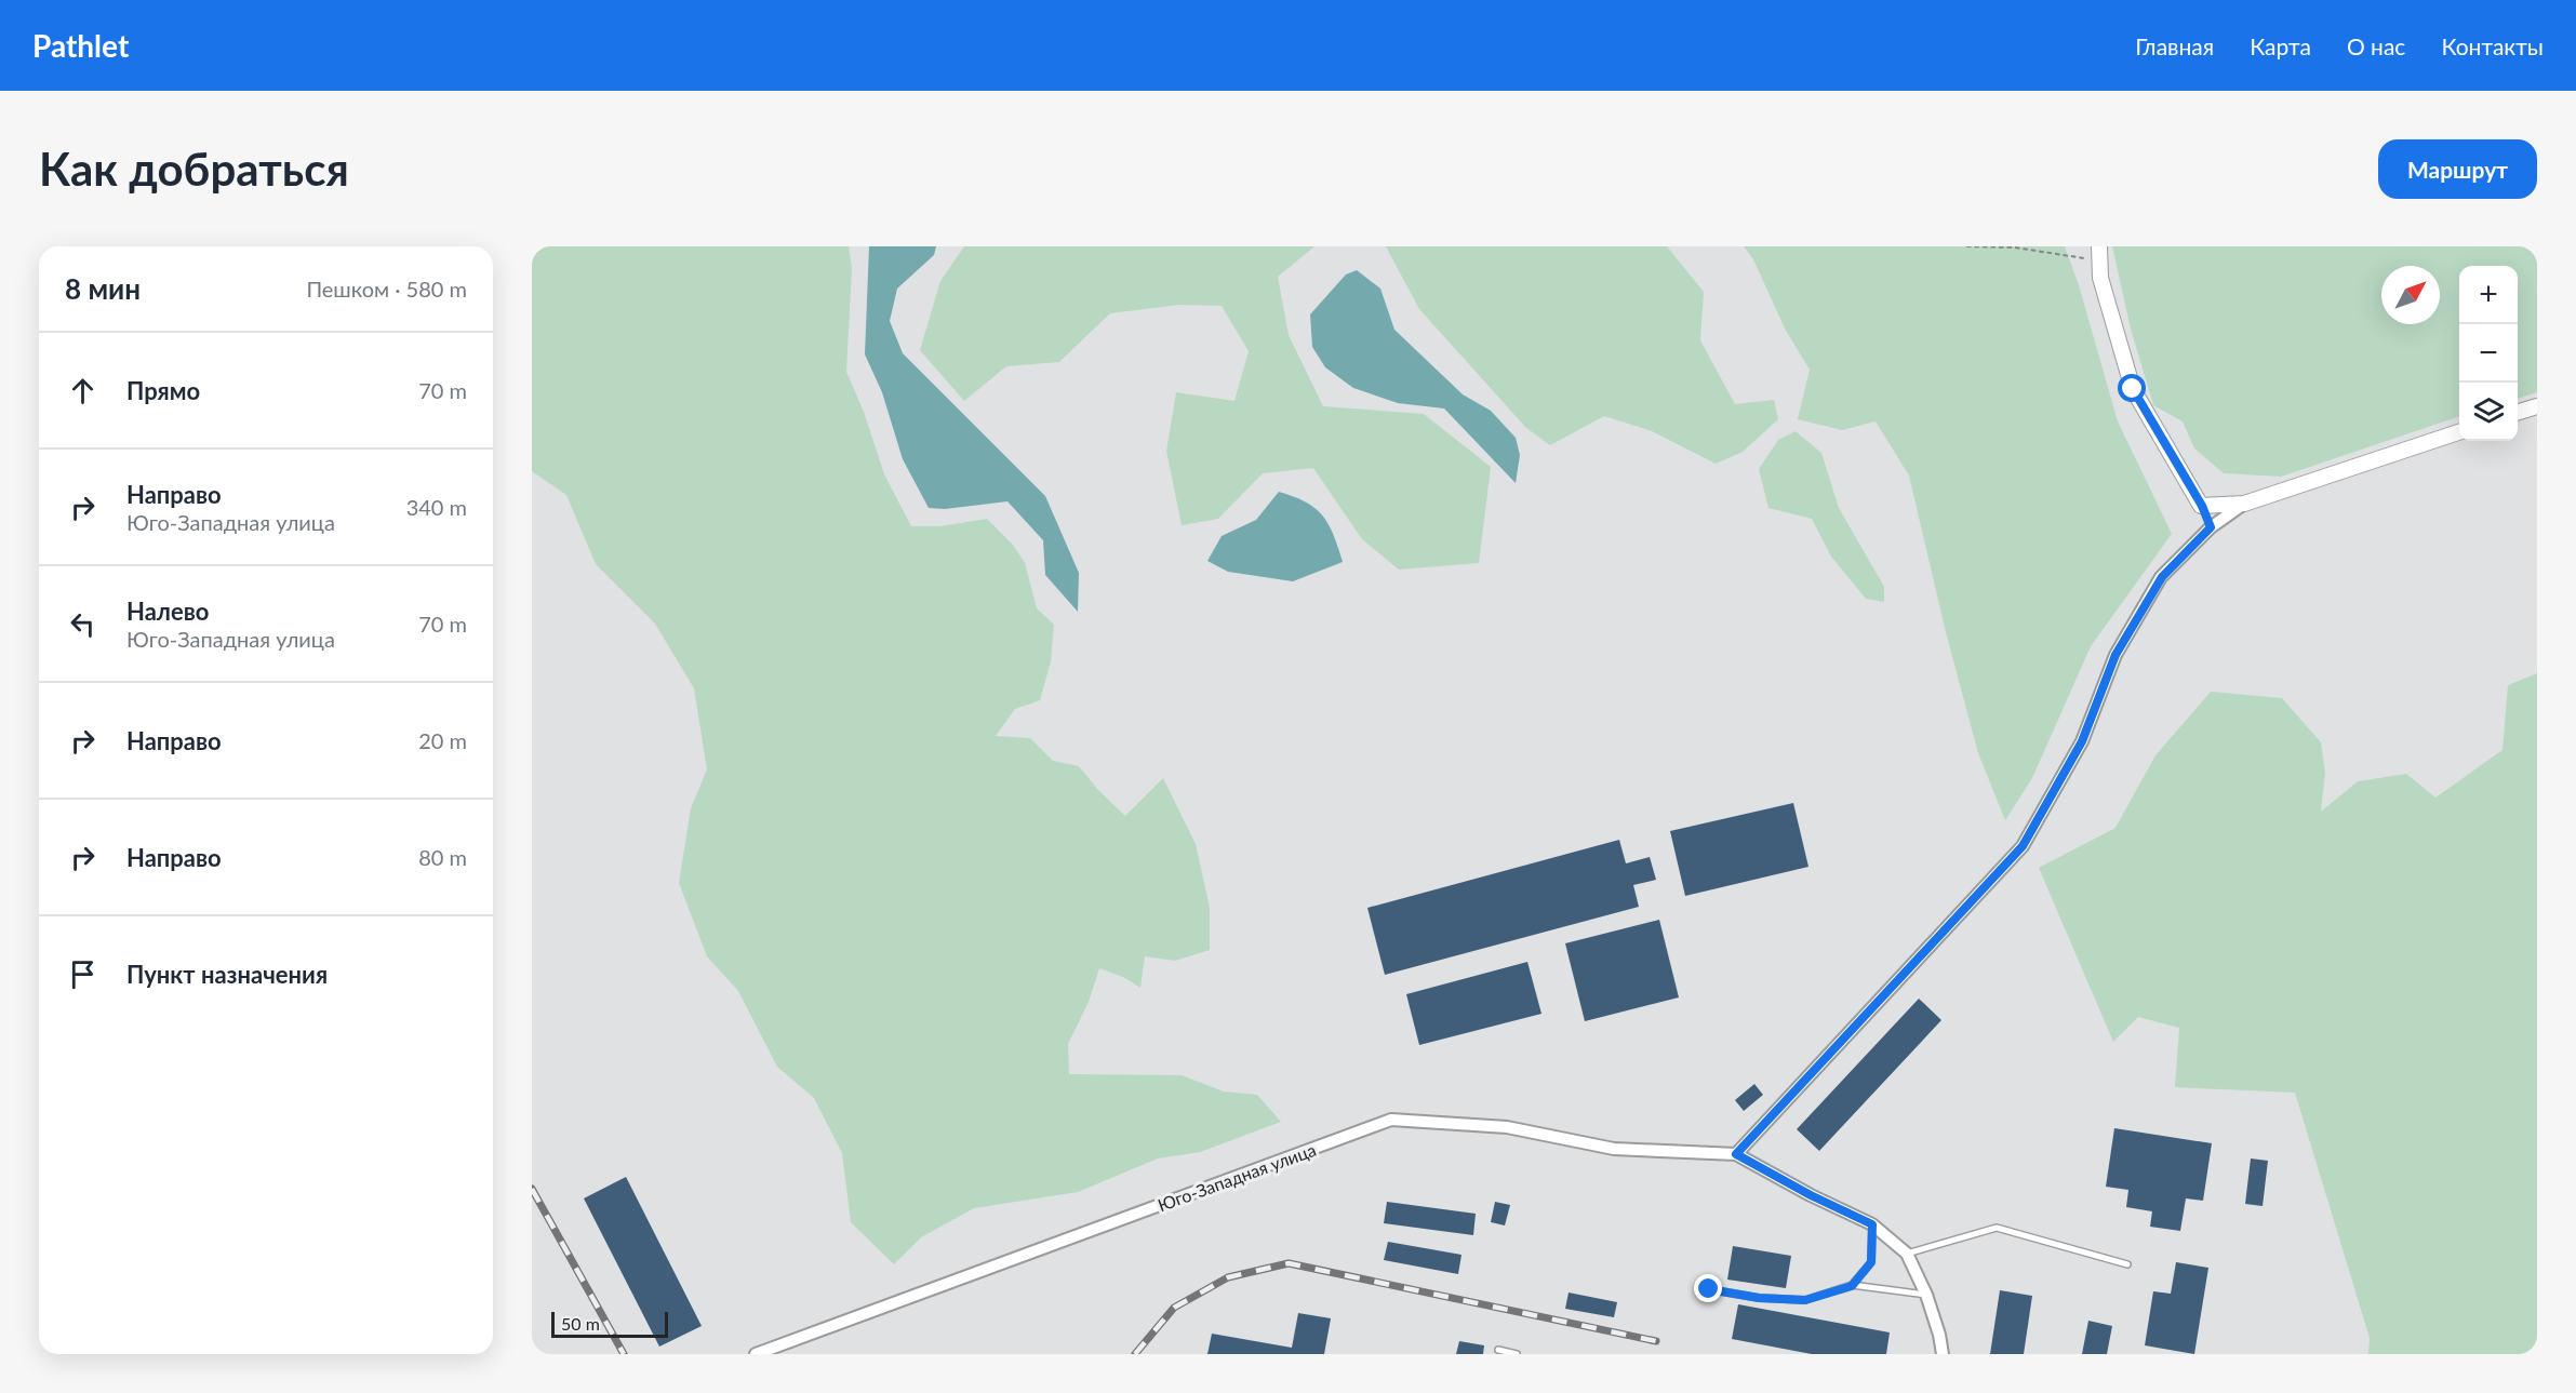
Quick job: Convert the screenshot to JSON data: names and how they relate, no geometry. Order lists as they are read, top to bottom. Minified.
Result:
{"streets":{"street":["Юго-Западная улица"]},"scale_bar":"50 m","north":"top right","page":{"header":"Pathlet","nav":["Главная","Карта","О нас","Контакты"],"buttons":"Маршрут","title":"Как добраться","heading":["8 мин","Пешком · 580 m"],"map_buttons":["+","−"],"list":[["Прямо","70 m"],["Направо","Юго-Западная улица","340 m"],["Налево","Юго-Западная улица","70 m"],["Направо","20 m"],["Направо","80 m"],"Пункт назначения"],"scale":"50 m"}}
